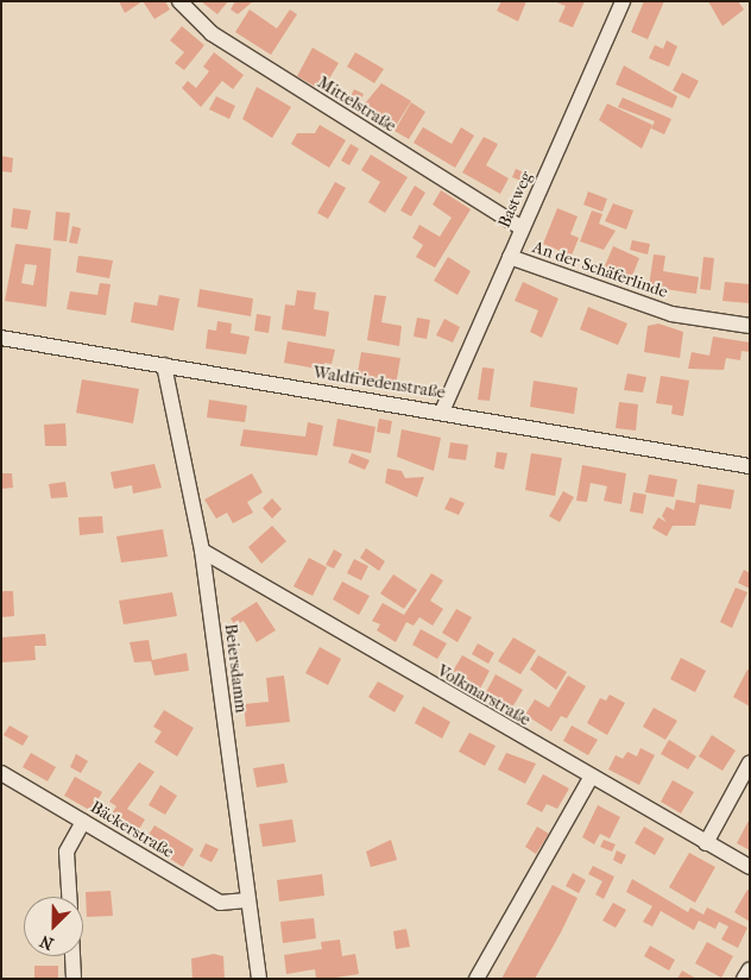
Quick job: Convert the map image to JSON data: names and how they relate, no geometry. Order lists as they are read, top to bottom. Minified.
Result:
{"streets":{"street":["Mittelstraße","Bastweg","An der Schäferlinde","Waldfriedenstraße","Beiersdamm","Volkmarstraße","Bäckerstraße"]},"crossings":[["Mittelstraße","Bastweg"],["Bastweg","An der Schäferlinde"],["Bastweg","Waldfriedenstraße"],["Waldfriedenstraße","Beiersdamm"],["Beiersdamm","Volkmarstraße"],["Beiersdamm","Bäckerstraße"]],"north":"bottom left"}
